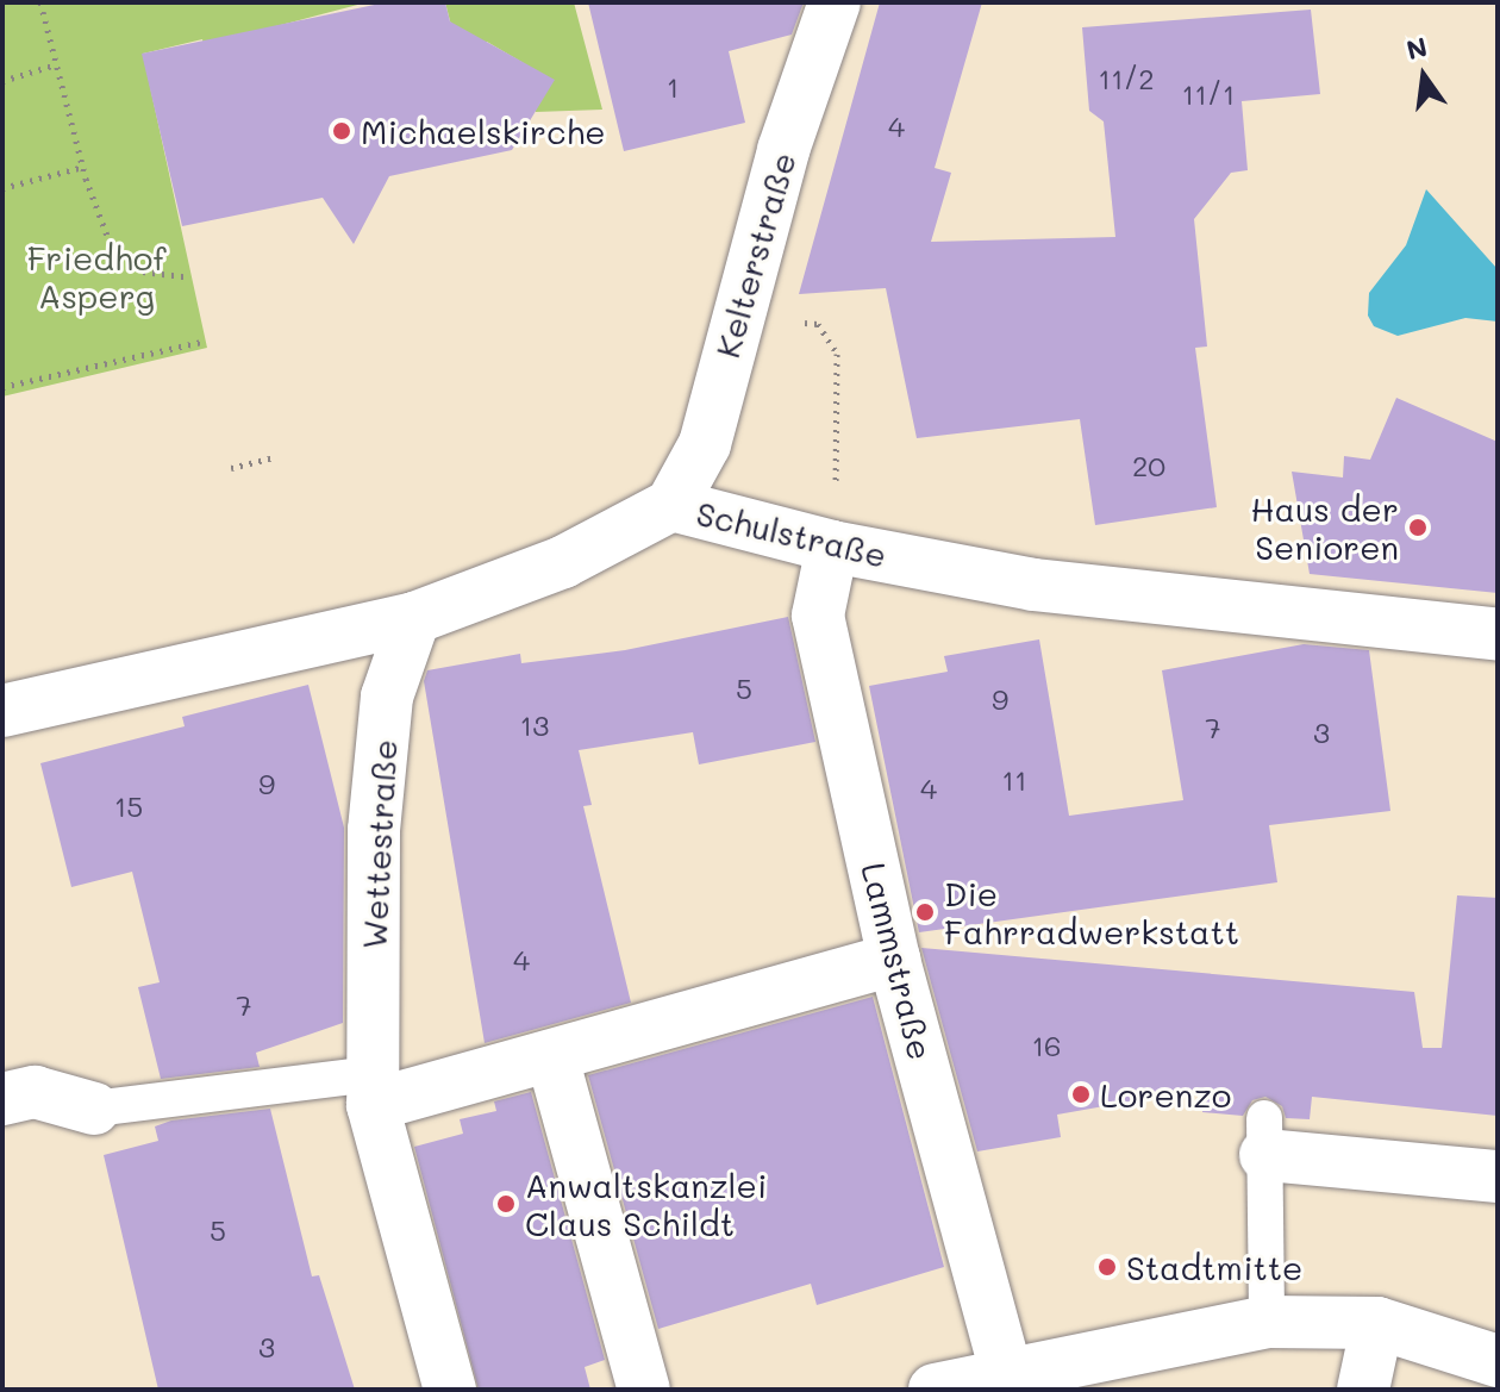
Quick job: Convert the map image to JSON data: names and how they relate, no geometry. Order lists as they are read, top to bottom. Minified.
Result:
{"streets":{"street":["Kelterstraße","Schulstraße","Wettestraße","Lammstraße"]},"crossings":[["Kelterstraße","Schulstraße"],["Schulstraße","Wettestraße"],["Schulstraße","Lammstraße"]],"parks":["Friedhof Asperg"],"places":["Michaelskirche","Haus der Senioren","Die Fahrradwerkstatt","Lorenzo","Anwaltskanzlei Claus Schildt","Stadtmitte"],"house_numbers":["11/2","1","11/1","4","20","5","9","13","7","3","11","9","4","15","4","7","16","5","3"],"north":"top"}
